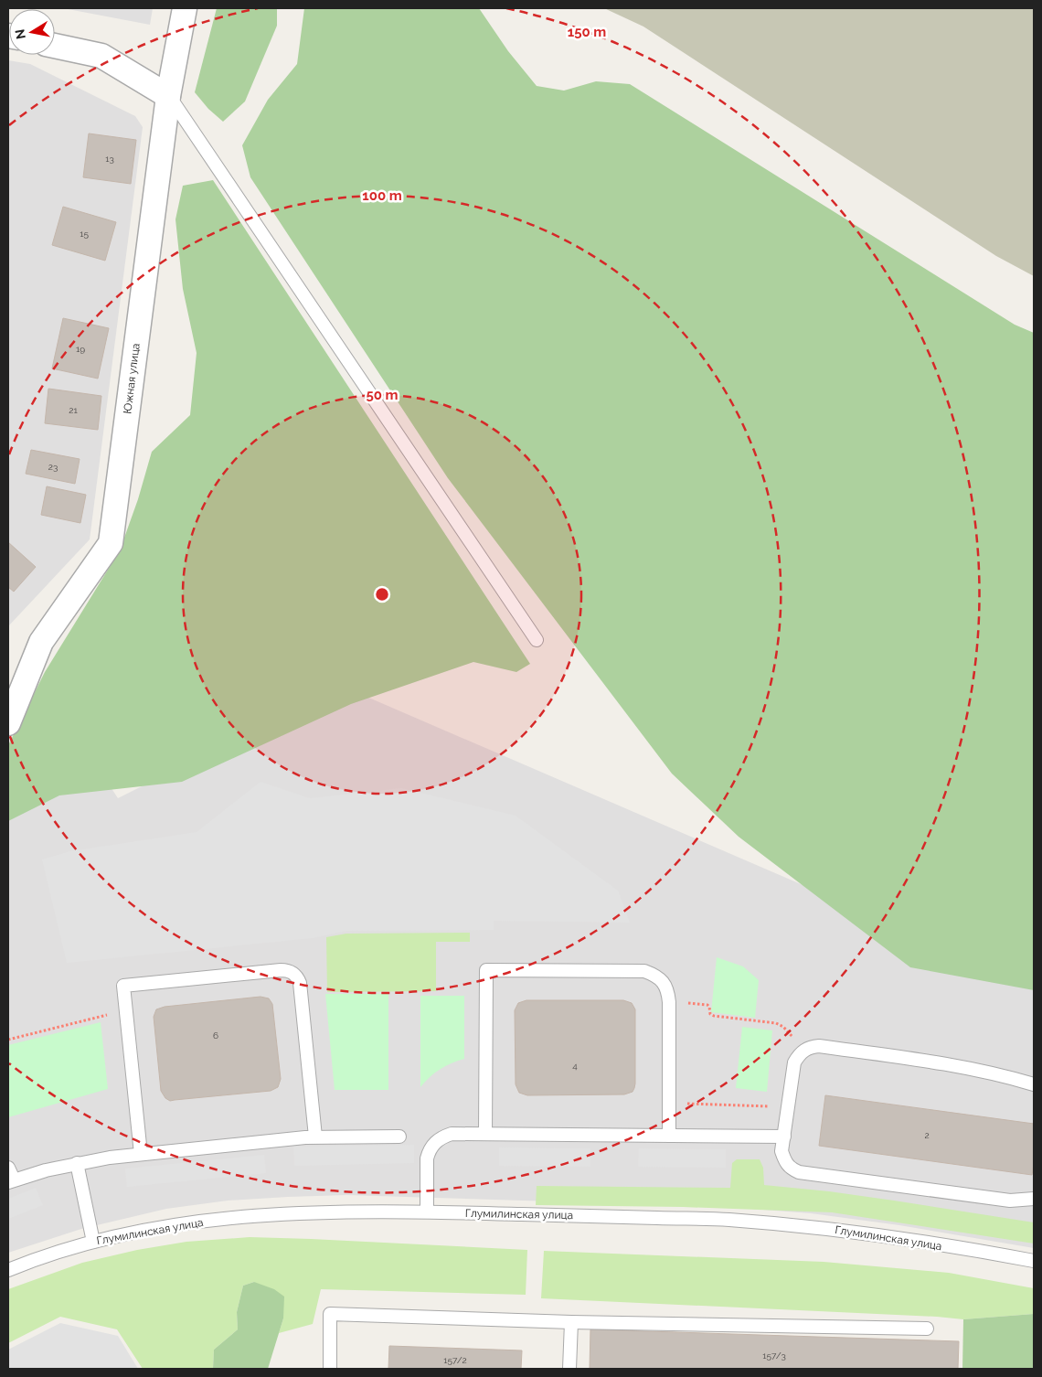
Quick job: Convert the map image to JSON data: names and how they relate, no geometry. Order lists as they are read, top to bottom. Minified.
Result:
{"streets":{"street":["Южная улица"],"lane":["Глумилинская улица"]},"house_numbers":["13","15","19","21","23","6","4","2","157/3","157/2"],"north":"left","rings":["150 m","100 m","50 m"]}
